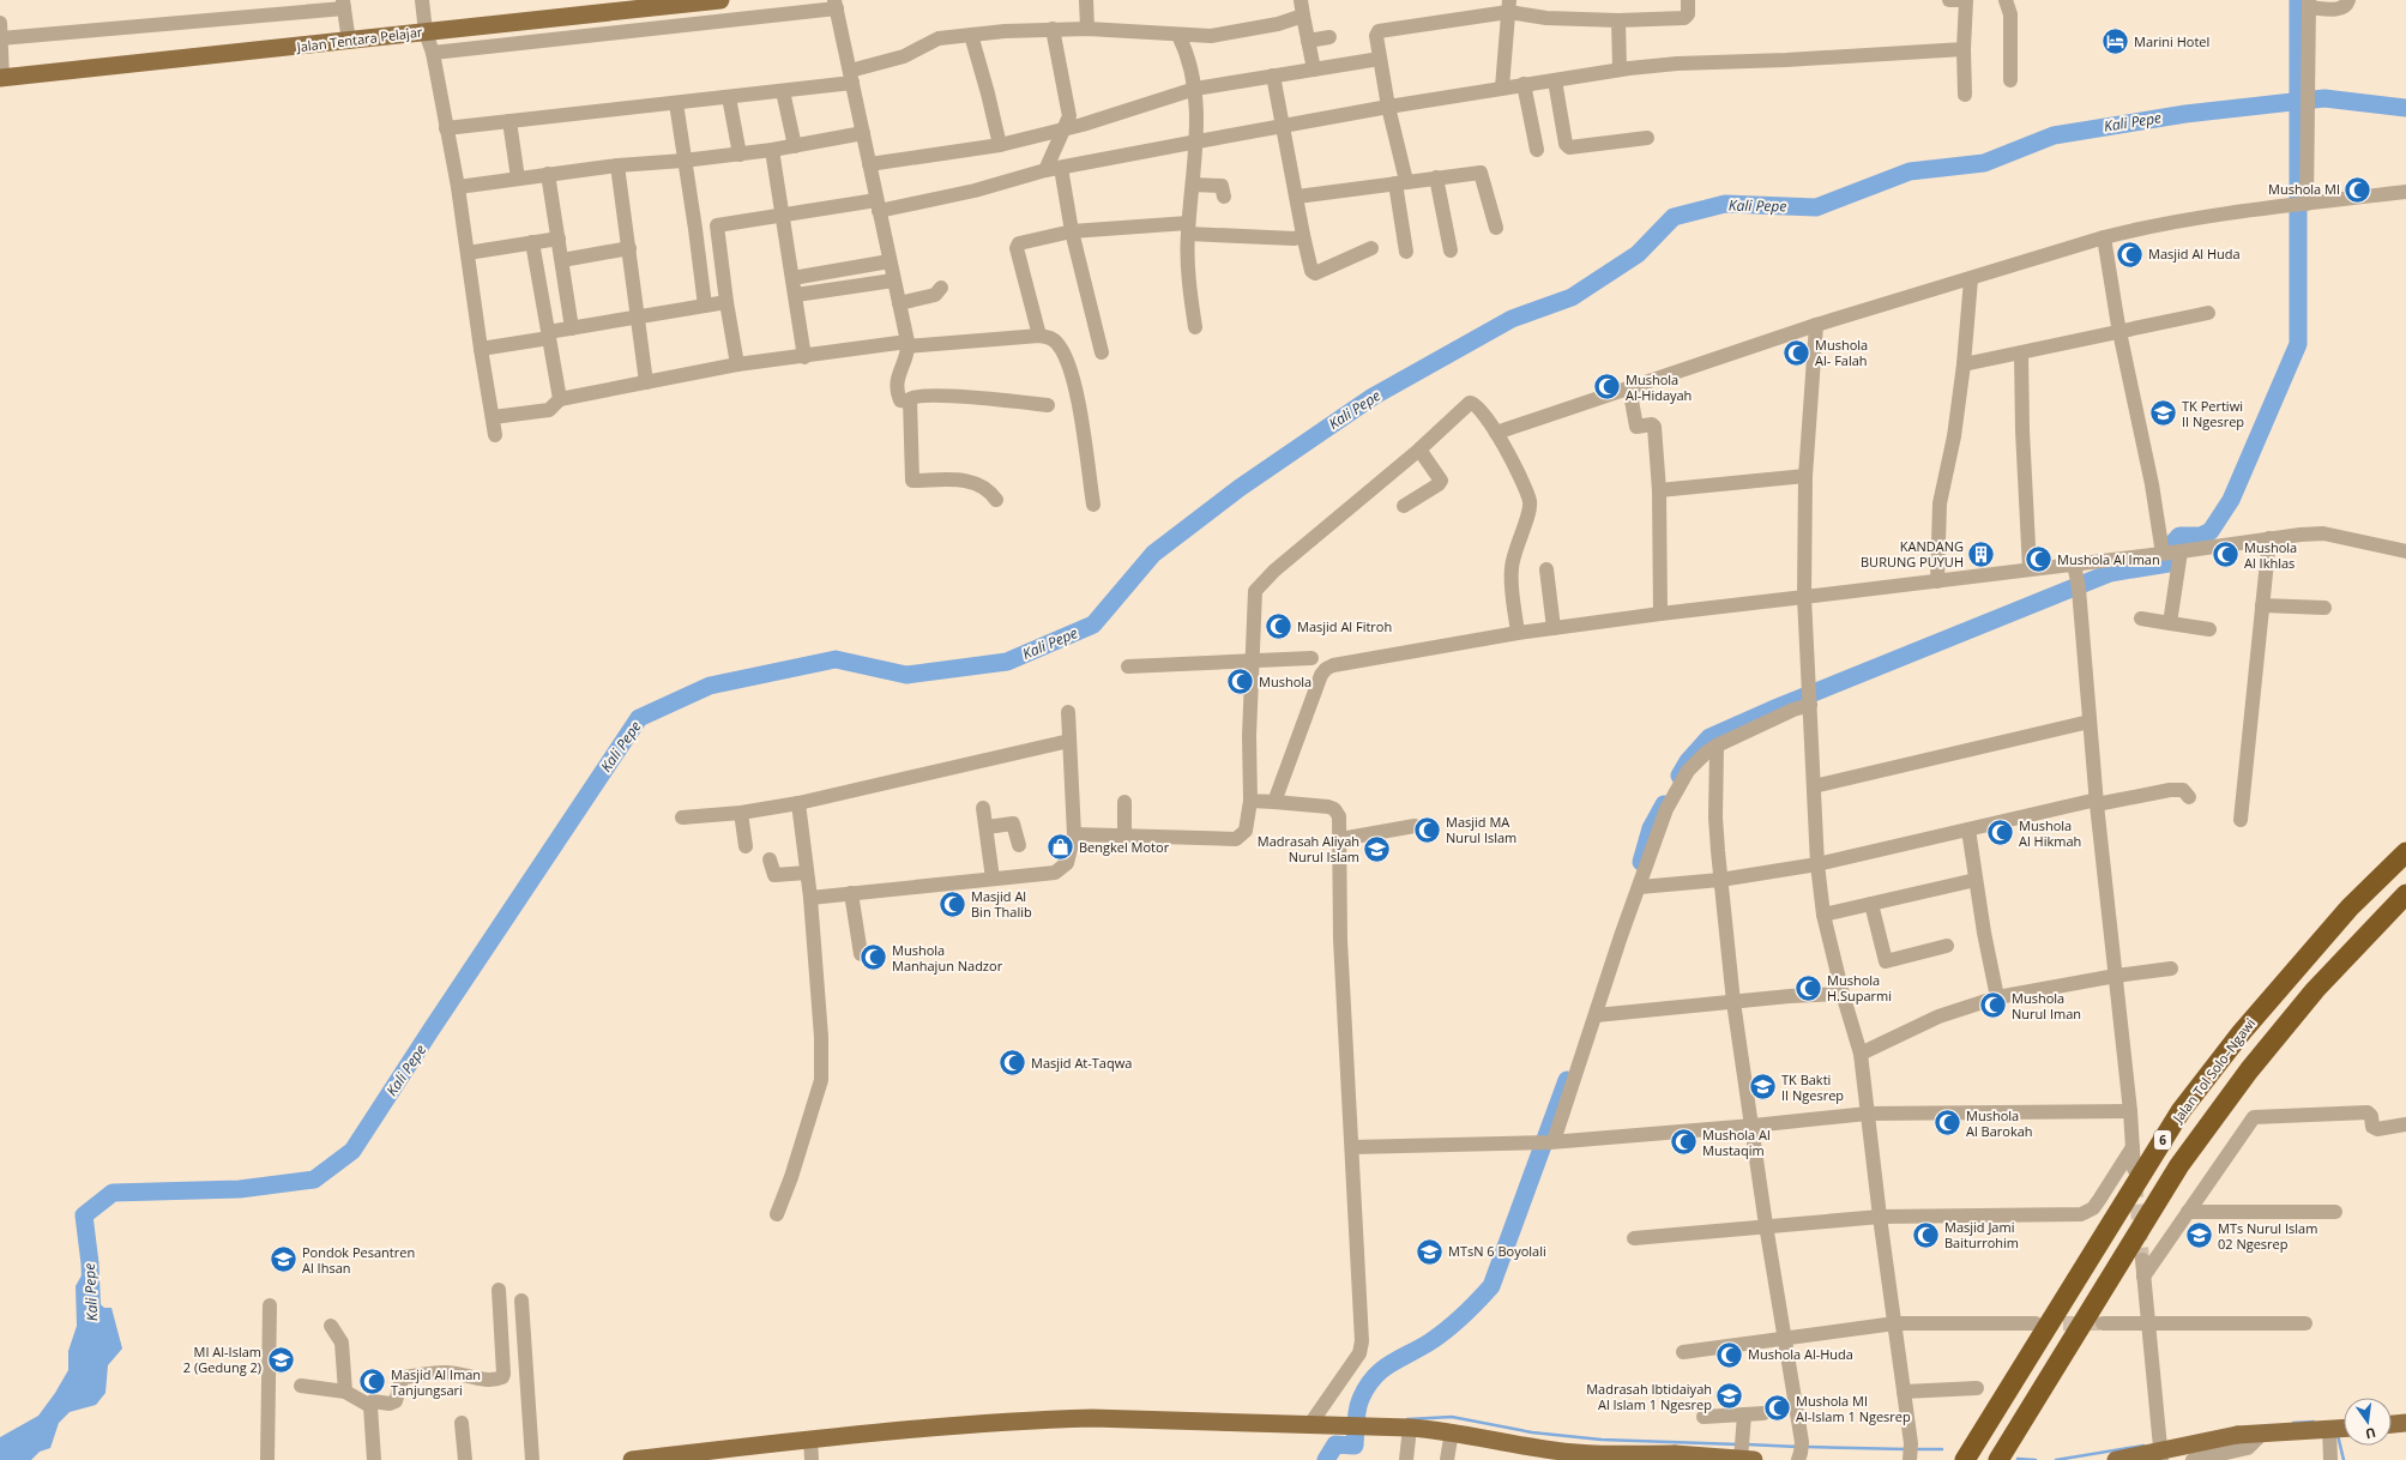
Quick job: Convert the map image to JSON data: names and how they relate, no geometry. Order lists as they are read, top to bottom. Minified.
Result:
{"streets":{"highway":["Jalan Tol Solo–Ngawi","6"],"main road":["Jalan Tentara Pelajar"]},"water":["Kali Pepe"],"places":{"hotel":["Marini Hotel"],"mosque":["Mushola MI","Masjid Al Huda","Mushola Al- Falah","Mushola Al-Hidayah","Mushola Al Ikhlas","Mushola Al Iman","Masjid Al Fitroh","Mushola","Masjid MA Nurul Islam","Mushola Al Hikmah","Masjid Al Bin Thalib","Mushola Manhajun Nadzor","Mushola H.Suparmi","Mushola Nurul Iman","Masjid At-Taqwa","Mushola Al Barokah","Mushola Al Mustaqim","Masjid Jami Baiturrohim","Mushola Al-Huda","Masjid Al Iman Tanjungsari","Mushola MI Al-Islam 1 Ngesrep"],"school or university":["TK Pertiwi II Ngesrep","Madrasah Aliyah Nurul Islam","TK Bakti II Ngesrep","MTs Nurul Islam 02 Ngesrep","MTsN 6 Boyolali","Pondok Pesantren Al Ihsan","MI Al-Islam 2 (Gedung 2)","Madrasah Ibtidaiyah Al Islam 1 Ngesrep"],"building":["KANDANG BURUNG PUYUH"],"shop":["Bengkel Motor"]},"north":"bottom"}
